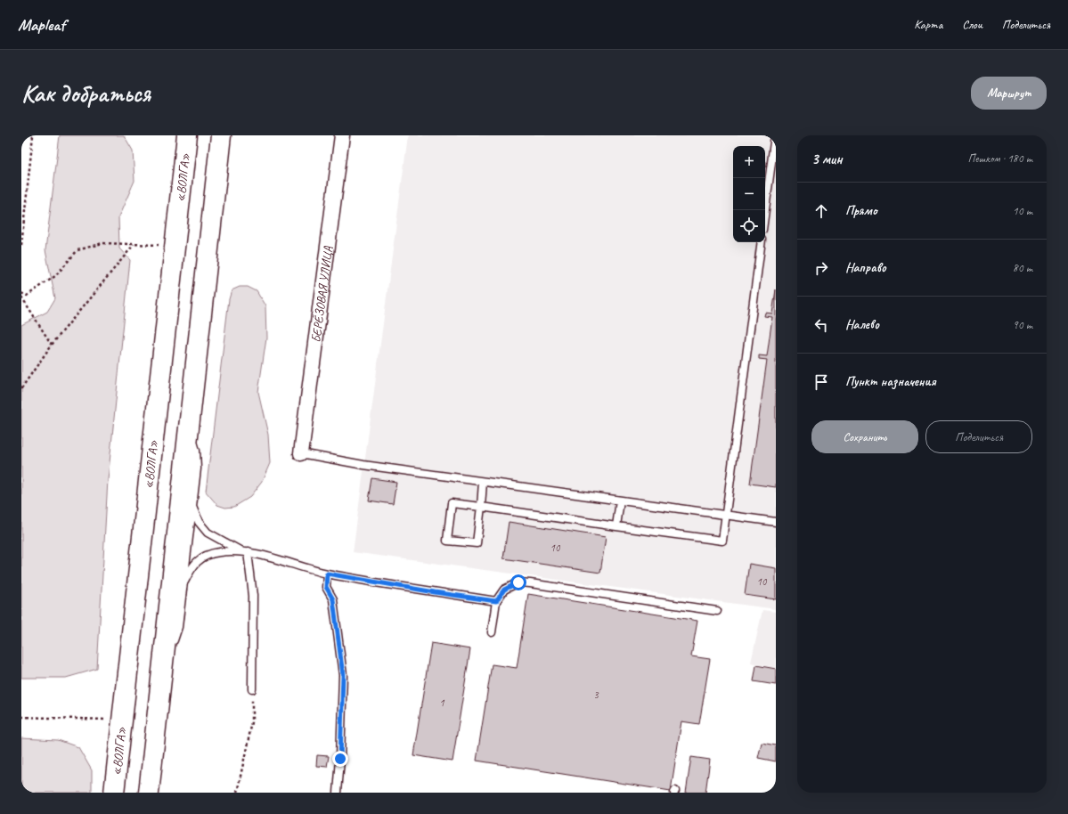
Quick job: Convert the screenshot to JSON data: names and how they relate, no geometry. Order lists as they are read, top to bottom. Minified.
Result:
{"streets":{"highway":["«ВОЛГА»"],"street":["БЕРЁЗОВАЯ УЛИЦА"]},"house_numbers":["10","10","3","1"],"page":{"header":"Mapleaf","nav":["Карта","Слои","Поделиться"],"buttons":["Маршрут",["Сохранить","Поделиться"]],"title":"Как добраться","heading":["3 мин","Пешком · 180 m"],"map_buttons":["+","−"],"list":[["Прямо","10 m"],["Направо","80 m"],["Налево","90 m"],"Пункт назначения"]}}
